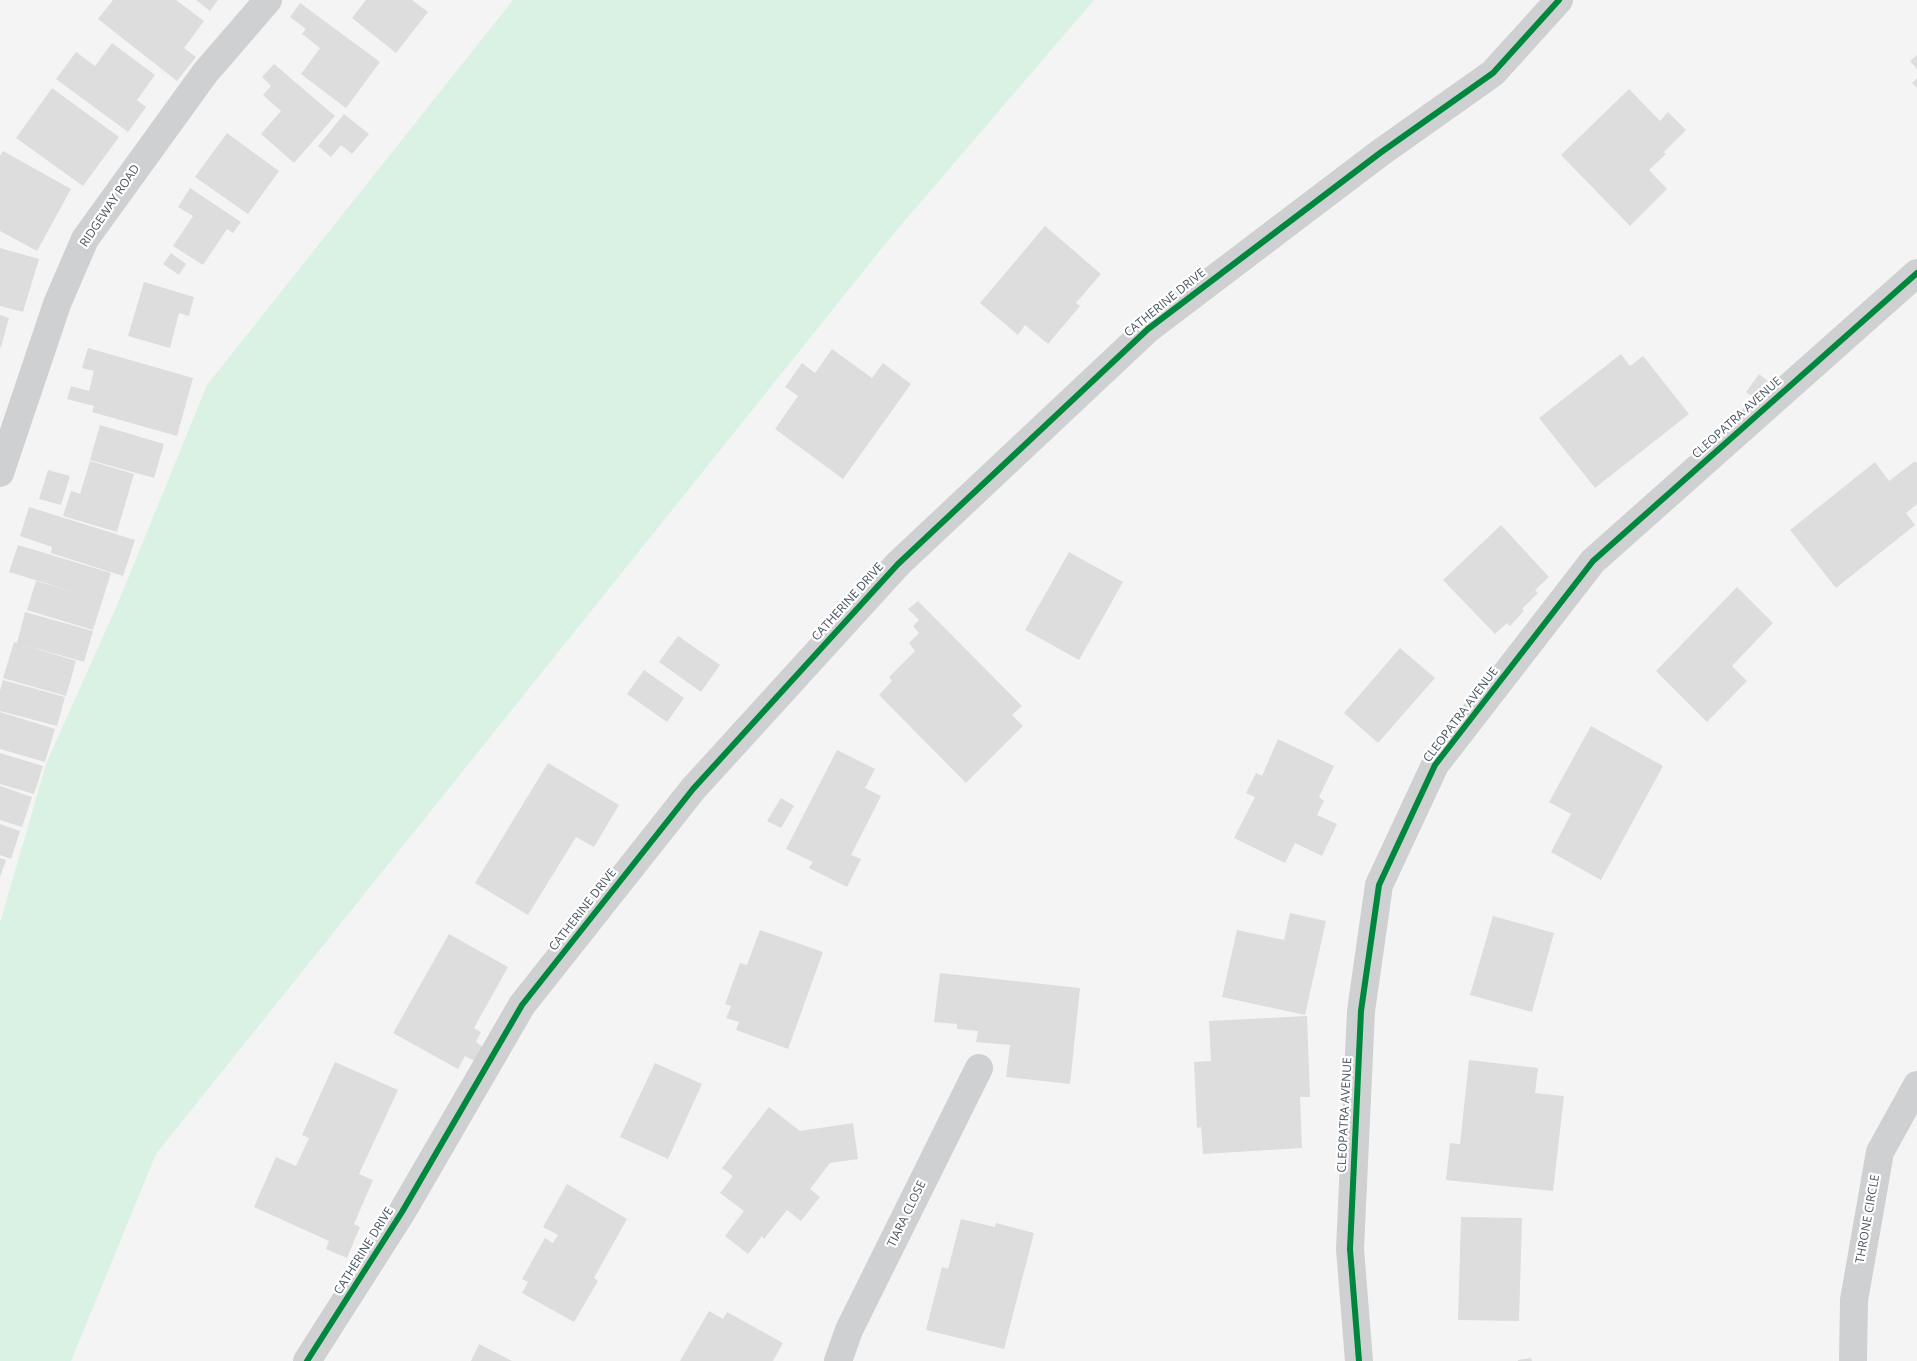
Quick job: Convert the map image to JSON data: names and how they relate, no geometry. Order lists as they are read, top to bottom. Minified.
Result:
{"streets":{"street":["RIDGEWAY ROAD","CATHERINE DRIVE","CLEOPATRA AVENUE","TIARA CLOSE","THRONE CIRCLE"]}}
